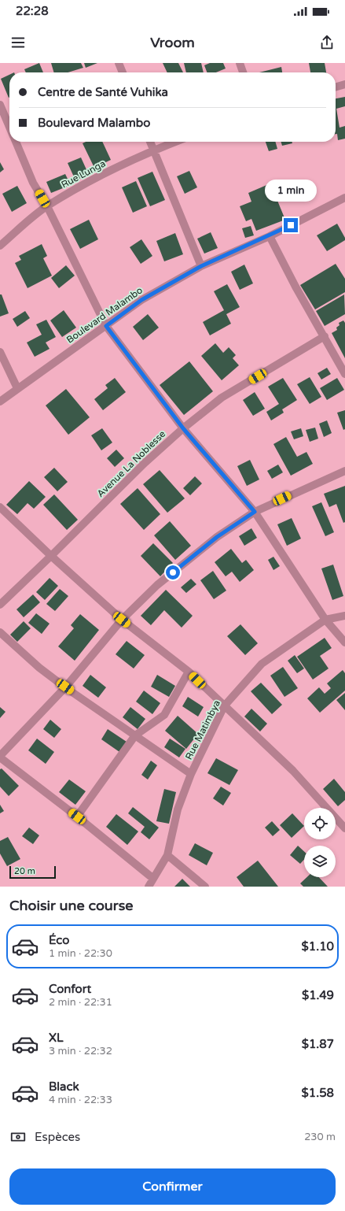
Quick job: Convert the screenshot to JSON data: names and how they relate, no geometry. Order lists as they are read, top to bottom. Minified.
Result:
{"streets":{"street":["Rue Lunga","Boulevard Malambo","Avenue La Noblesse","Rue Matimbya"]},"scale_bar":"20 m","page":{"status":"22:28","header":"Vroom","banner":["Centre de Santé Vuhika","Boulevard Malambo"],"bubble":"1 min","scale":"20 m","heading":"Choisir une course","list":[{"name":"Éco","note":"1 min · 22:30","value":"$1.10"},{"name":"Confort","note":"2 min · 22:31","value":"$1.49"},{"name":"XL","note":"3 min · 22:32","value":"$1.87"},{"name":"Black","note":"4 min · 22:33","value":"$1.58"}],"pay":["Espèces","230 m"],"buttons":"Confirmer"}}
